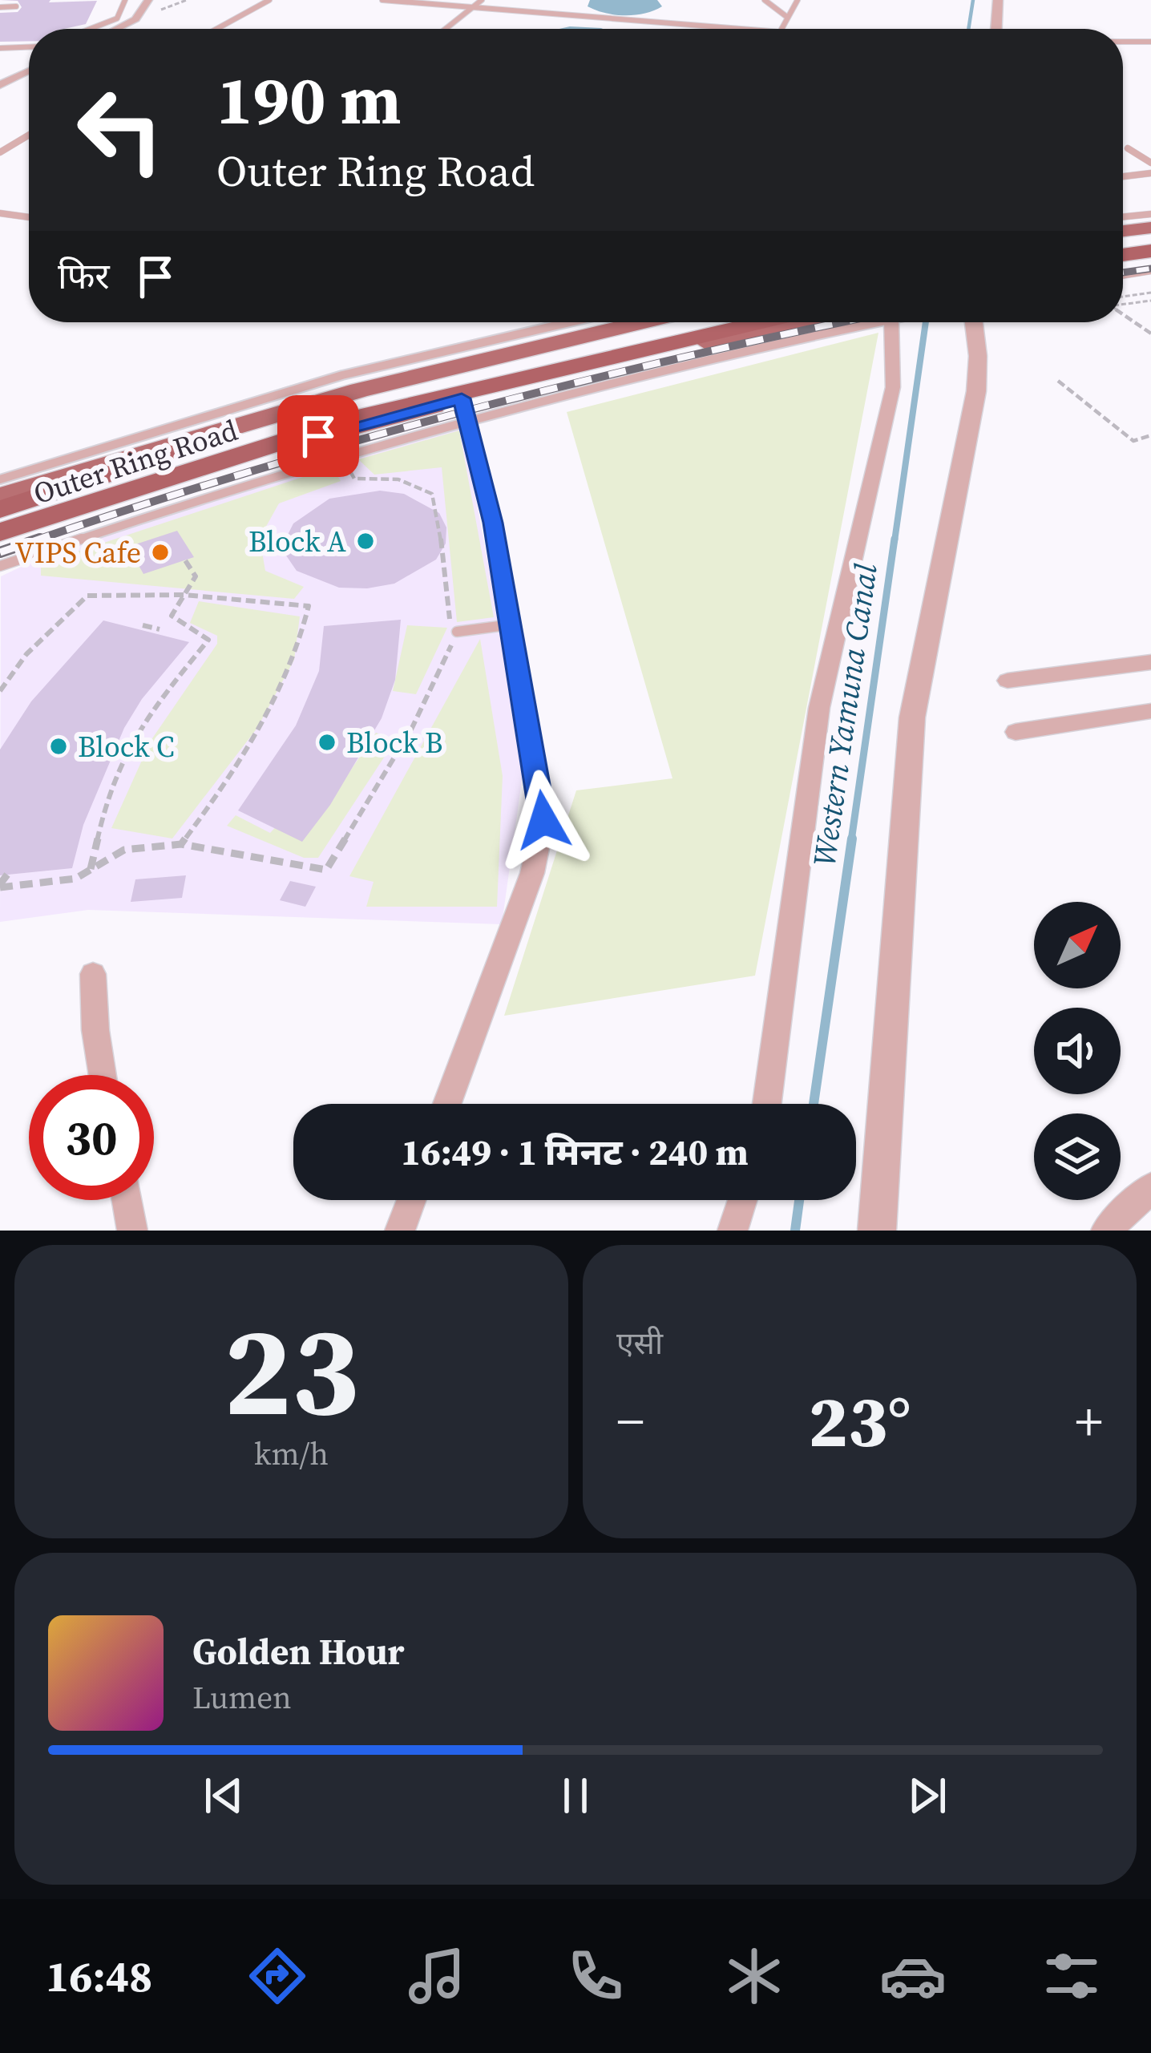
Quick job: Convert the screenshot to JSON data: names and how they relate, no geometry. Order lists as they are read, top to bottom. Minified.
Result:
{"streets":{"highway":["Outer Ring Road"]},"water":["Western Yamuna Canal"],"places":["Block A","VIPS Cafe","Block B","Block C"],"north":"top right","page":{"turn":["190 m","Outer Ring Road"],"then":"फिर","limit":"30","trip":"16:49 · 1 मिनट · 240 m","tile":[["23","km/h"],"एसी"],"heat":["−","23°","+"],"song":["Golden Hour","Lumen"],"tabs":"16:48"}}
